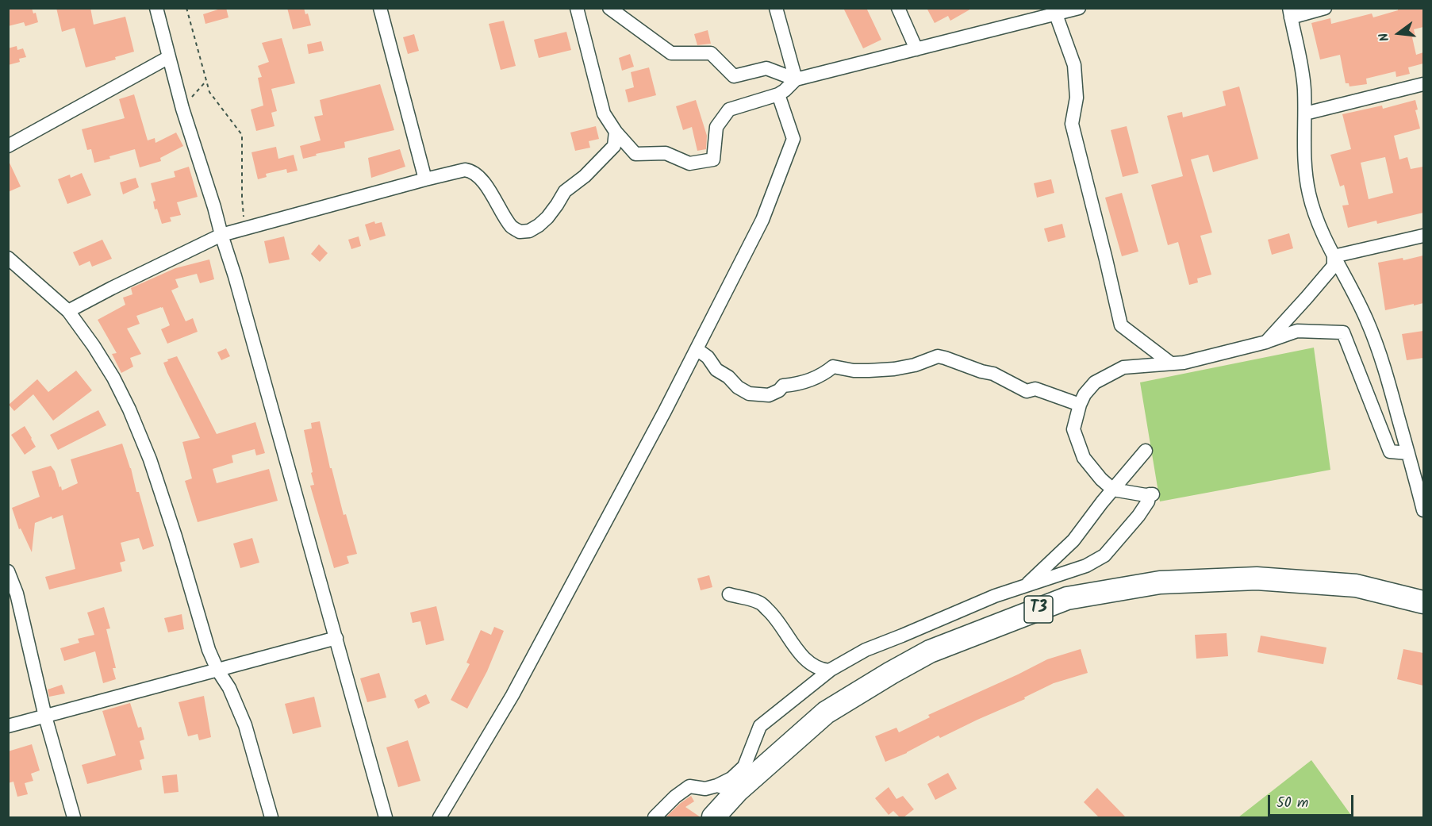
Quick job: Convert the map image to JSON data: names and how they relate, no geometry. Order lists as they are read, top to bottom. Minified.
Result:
{"streets":{"highway":["T3"]},"scale_bar":"50 m","north":"left"}
